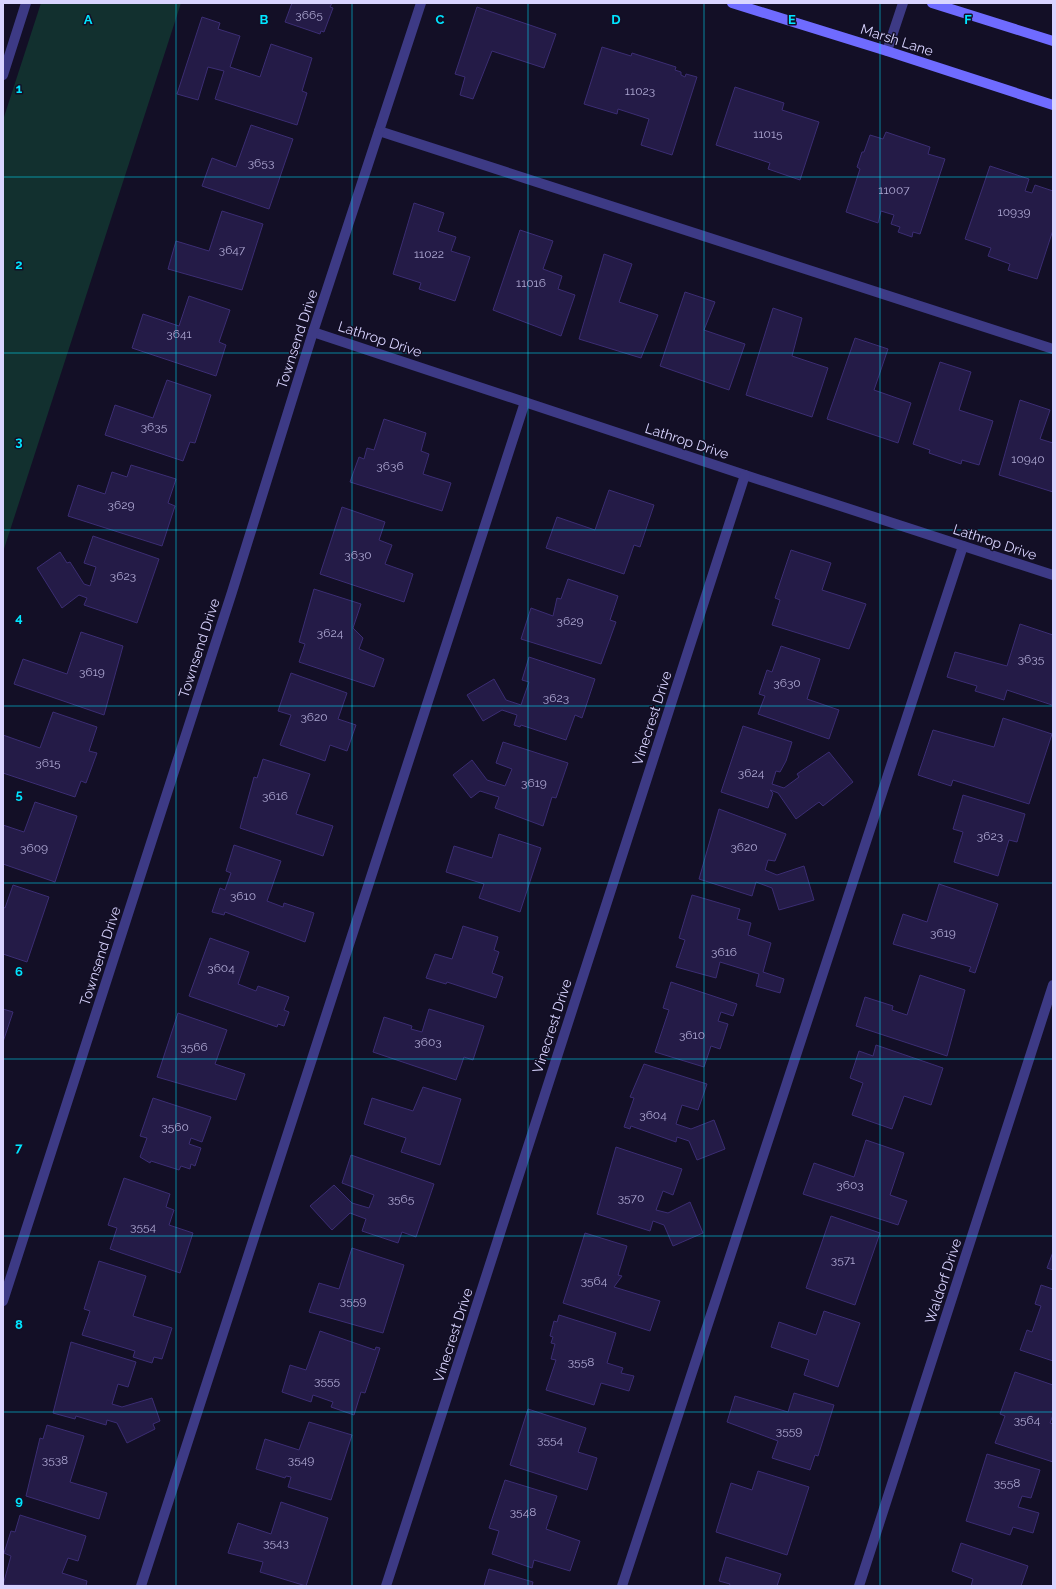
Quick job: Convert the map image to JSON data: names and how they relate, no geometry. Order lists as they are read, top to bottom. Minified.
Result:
{"streets":{"main road":["Marsh Lane"],"street":["Townsend Drive","Lathrop Drive","Vinecrest Drive","Waldorf Drive"]},"crossings":[["Townsend Drive","Lathrop Drive"],["Lathrop Drive","Vinecrest Drive"]],"house_numbers":["3665","11023","11015","3653","11007","10939","3647","11022","11016","3641","3635","10940","3636","3629","3630","3623","3629","3624","3635","3619","3630","3623","3620","3615","3624","3619","3616","3623","3620","3609","3610","3619","3616","3604","3610","3603","3566","3604","3560","3603","3570","3565","3554","3571","3564","3559","3558","3555","3564","3559","3554","3538","3549","3558","3548","3543"],"grid":{"columns":["A","B","C","D","E","F"],"rows":["1","2","3","4","5","6","7","8","9"]}}
